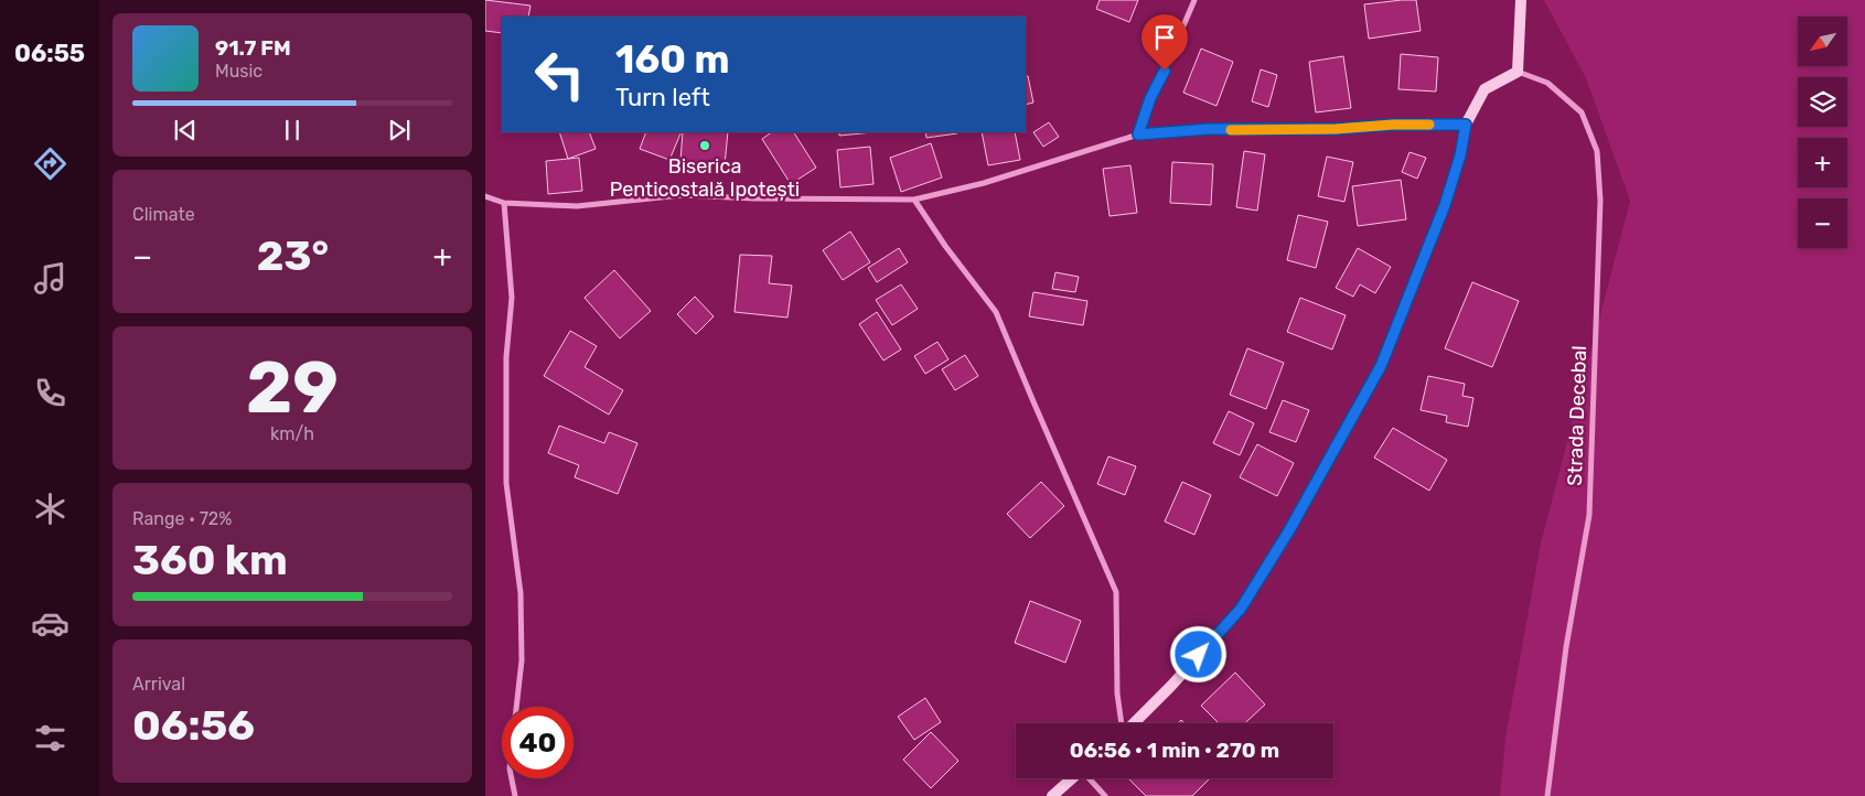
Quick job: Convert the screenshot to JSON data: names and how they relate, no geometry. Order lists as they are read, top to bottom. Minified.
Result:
{"streets":{"street":["Strada Decebal"]},"places":["Biserica Penticostală Ipotești"],"north":"bottom left","page":{"tabs":"06:55","map_buttons":["+","−"],"turn":["160 m","Turn left"],"song":["91.7 FM","Music"],"tile":["Climate",["29","km/h"],["Range · 72%","360 km"],["Arrival","06:56"]],"heat":["−","23°","+"],"limit":"40","trip":"06:56 · 1 min · 270 m"}}
